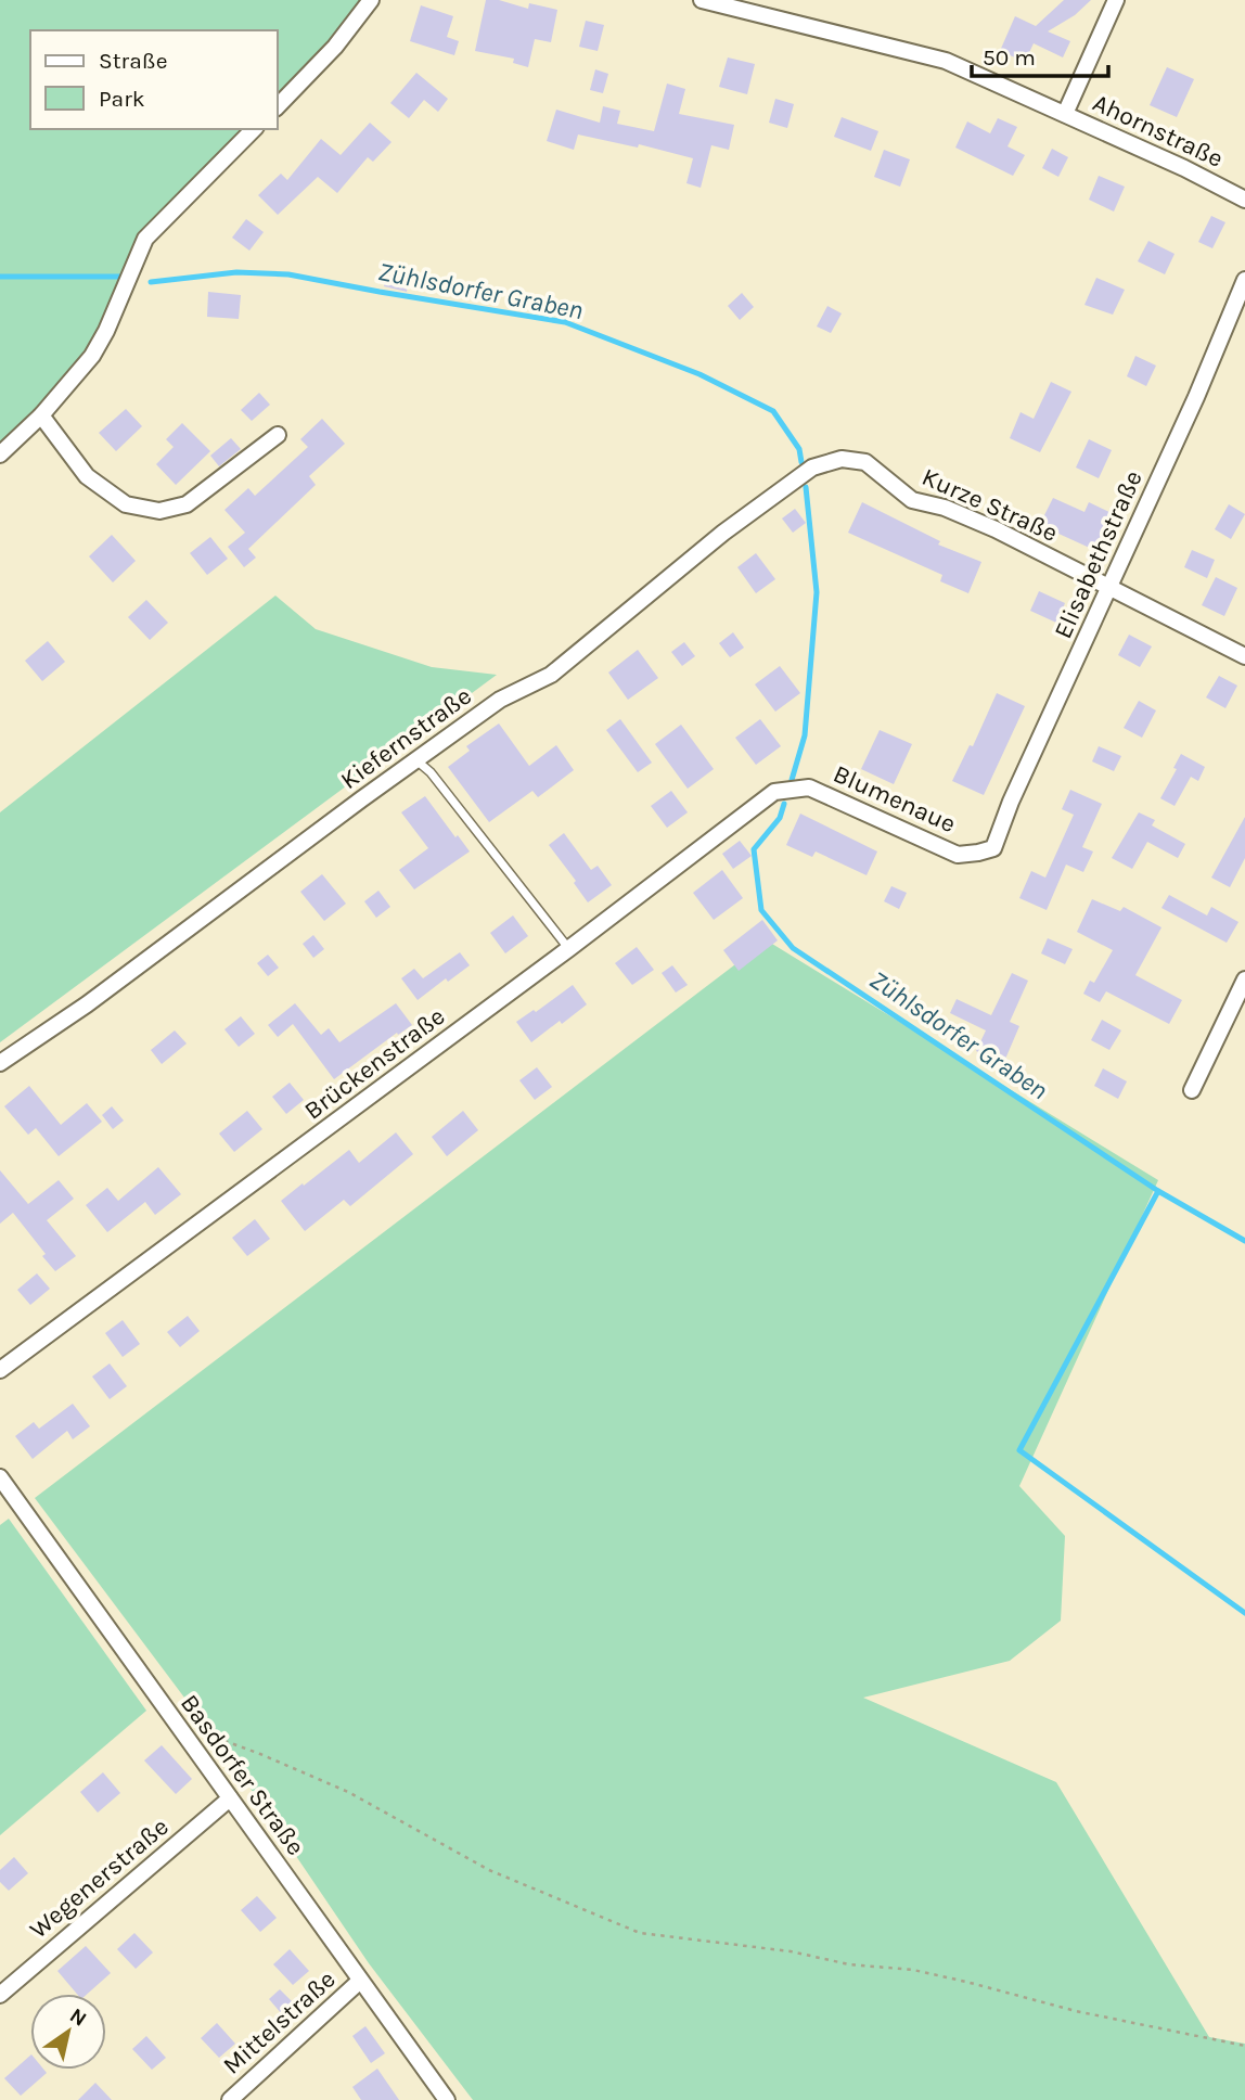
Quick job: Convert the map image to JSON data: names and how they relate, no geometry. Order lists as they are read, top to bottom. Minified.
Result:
{"streets":{"street":["Ahornstraße","Kurze Straße","Elisabethstraße","Kiefernstraße","Blumenaue","Brückenstraße","Basdorfer Straße","Wegenerstraße","Mittelstraße"]},"crossings":[["Kurze Straße","Elisabethstraße"],["Kurze Straße","Kiefernstraße"],["Elisabethstraße","Blumenaue"],["Blumenaue","Brückenstraße"],["Basdorfer Straße","Wegenerstraße"],["Basdorfer Straße","Mittelstraße"]],"water":["Zühlsdorfer Graben"],"legend":["Straße","Park"],"scale_bar":"50 m","north":"top right"}
